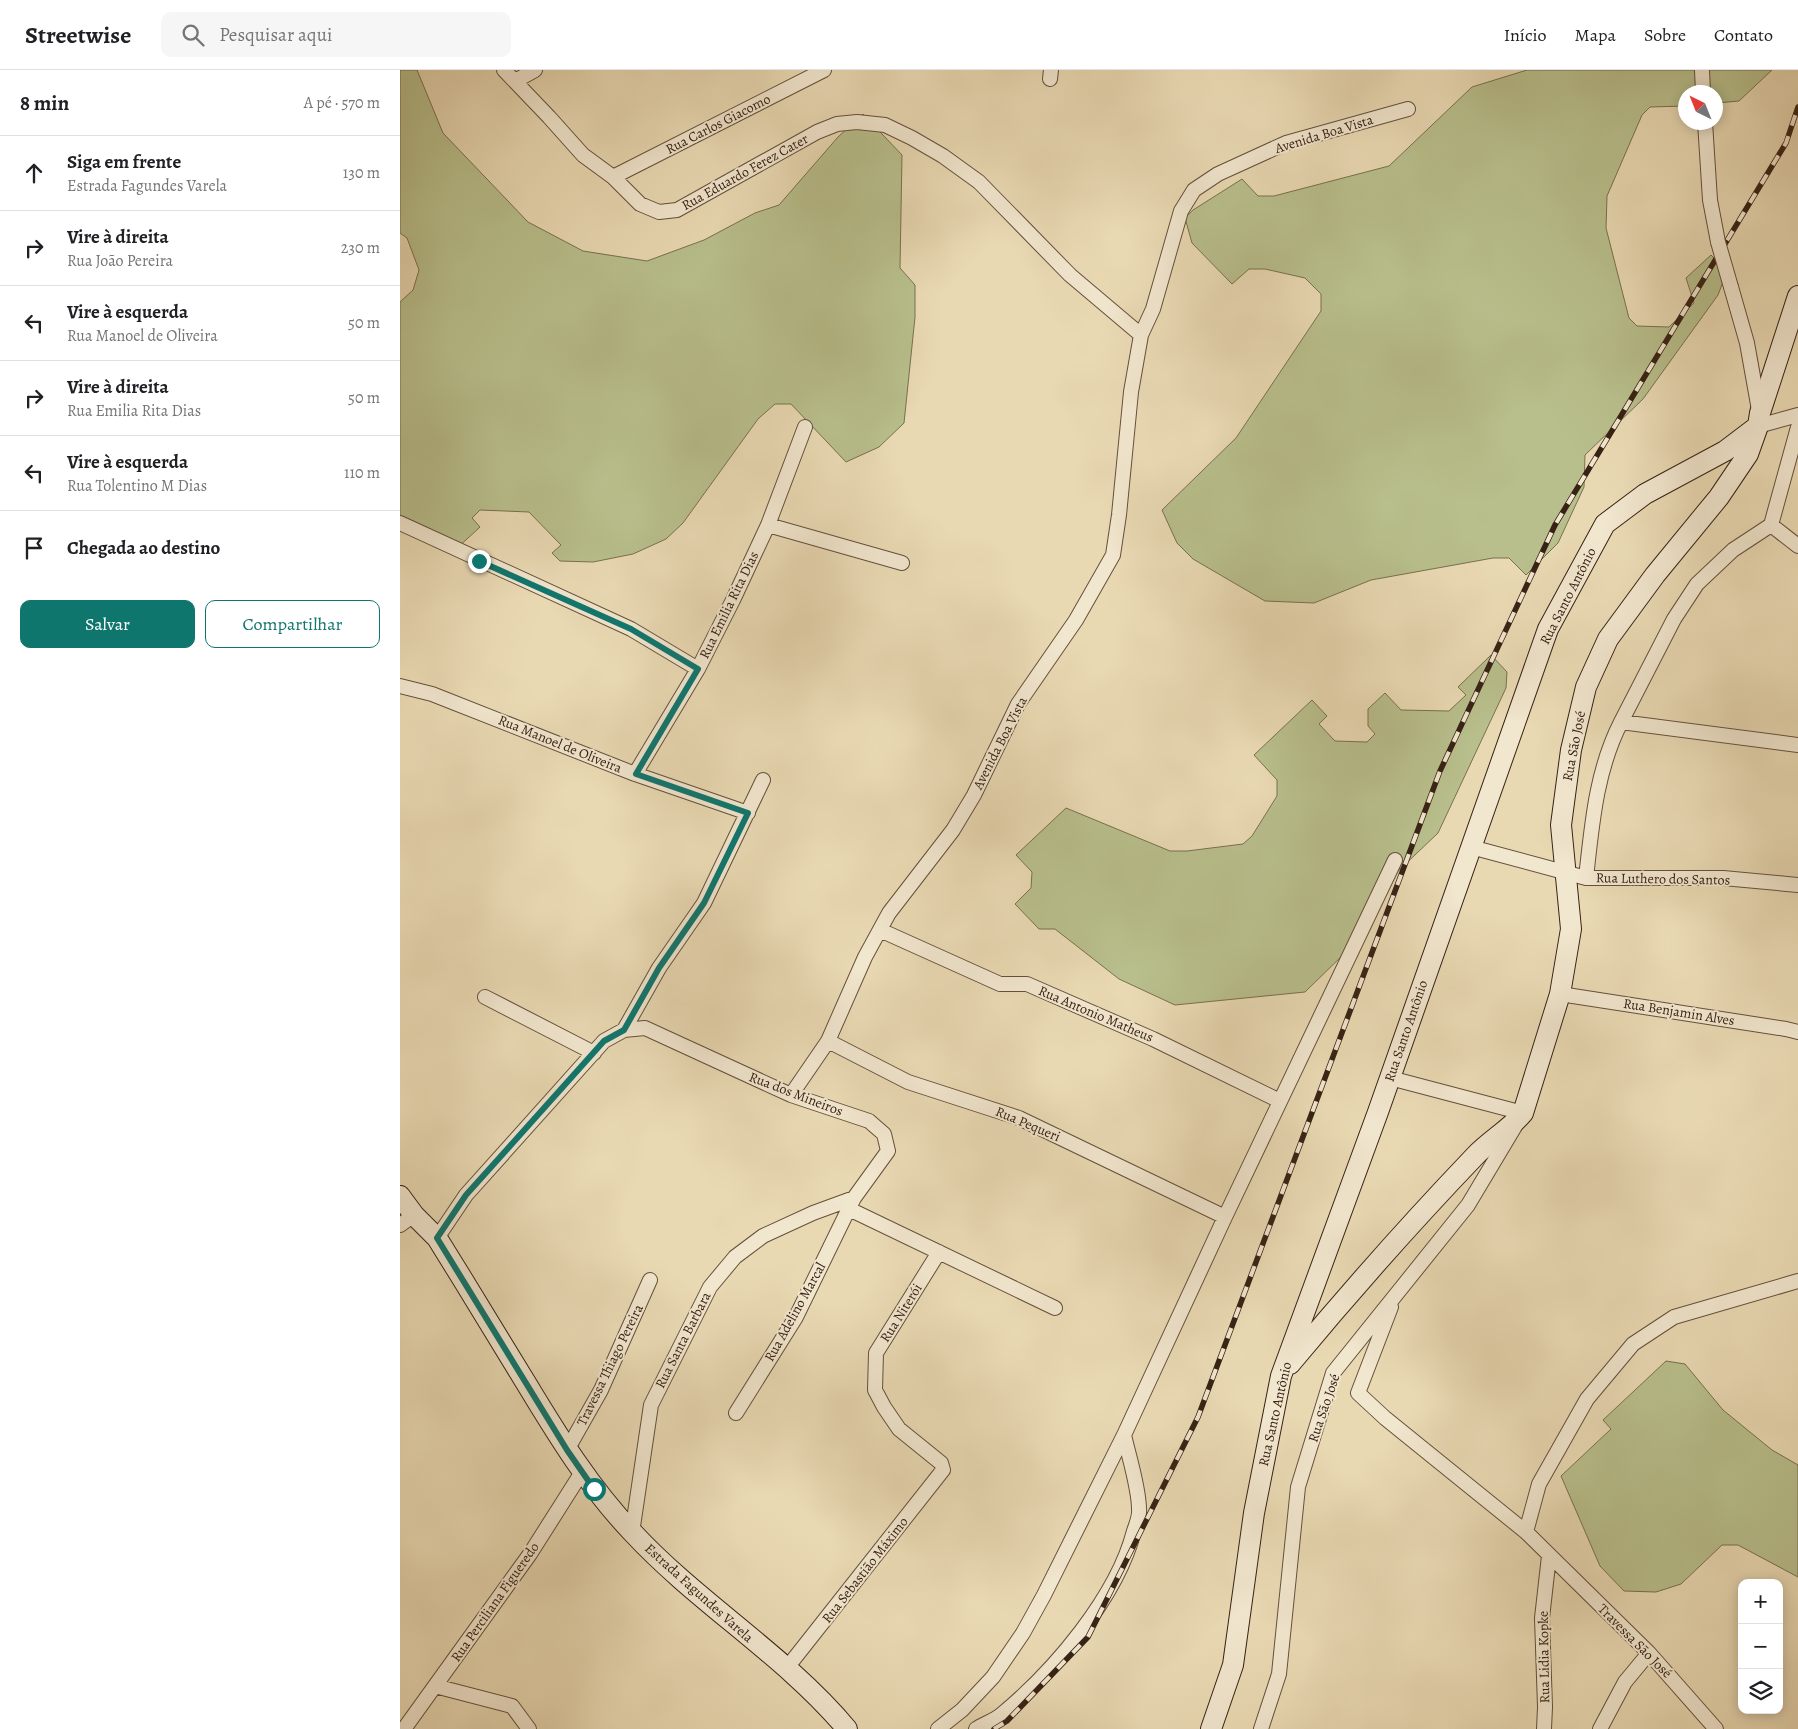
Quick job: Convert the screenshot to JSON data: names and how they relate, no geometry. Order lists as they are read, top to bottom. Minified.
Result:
{"streets":{"main road":["Rua Santo Antônio","Rua São José","Estrada Fagundes Varela"],"street":["Rua Carlos Giacomo","Avenida Boa Vista","Rua Eduardo Ferez Cater","Rua Emilia Rita Dias","Rua Manoel de Oliveira","Rua Luthero dos Santos","Rua Benjamin Alves","Rua Antonio Matheus","Rua dos Mineiros","Rua Pequeri","Rua Adelino Marcal","Rua Niterói","Rua Santa Barbara","Travessa Thiago Pereira","Rua Sebastião Máximo","Rua Perciliana Figueredo","Travessa São José","Rua Lidia Kopke"]},"crossings":[["Rua Carlos Giacomo","Rua Eduardo Ferez Cater"],["Avenida Boa Vista","Rua Eduardo Ferez Cater"],["Avenida Boa Vista","Rua Antonio Matheus"],["Avenida Boa Vista","Rua dos Mineiros"],["Avenida Boa Vista","Rua Pequeri"],["Rua Santo Antônio","Rua São José"],["Rua Santo Antônio","Rua Luthero dos Santos"],["Rua Emilia Rita Dias","Rua Manoel de Oliveira"],["Rua São José","Rua Luthero dos Santos"],["Rua São José","Rua Benjamin Alves"],["Rua São José","Travessa São José"],["Rua dos Mineiros","Rua Adelino Marcal"],["Rua dos Mineiros","Rua Santa Barbara"],["Rua Adelino Marcal","Rua Santa Barbara"],["Rua Niterói","Rua Sebastião Máximo"],["Rua Santa Barbara","Estrada Fagundes Varela"],["Travessa Thiago Pereira","Estrada Fagundes Varela"],["Rua Sebastião Máximo","Estrada Fagundes Varela"],["Estrada Fagundes Varela","Rua Perciliana Figueredo"],["Travessa São José","Rua Lidia Kopke"]],"north":"top left","page":{"header":"Streetwise","search":"Pesquisar aqui","nav":["Início","Mapa","Sobre","Contato"],"heading":["8 min","A pé · 570 m"],"list":[["Siga em frente","Estrada Fagundes Varela","130 m"],["Vire à direita","Rua João Pereira","230 m"],["Vire à esquerda","Rua Manoel de Oliveira","50 m"],["Vire à direita","Rua Emilia Rita Dias","50 m"],["Vire à esquerda","Rua Tolentino M Dias","110 m"],"Chegada ao destino"],"buttons":["Salvar","Compartilhar"],"map_buttons":["+","−"]}}
